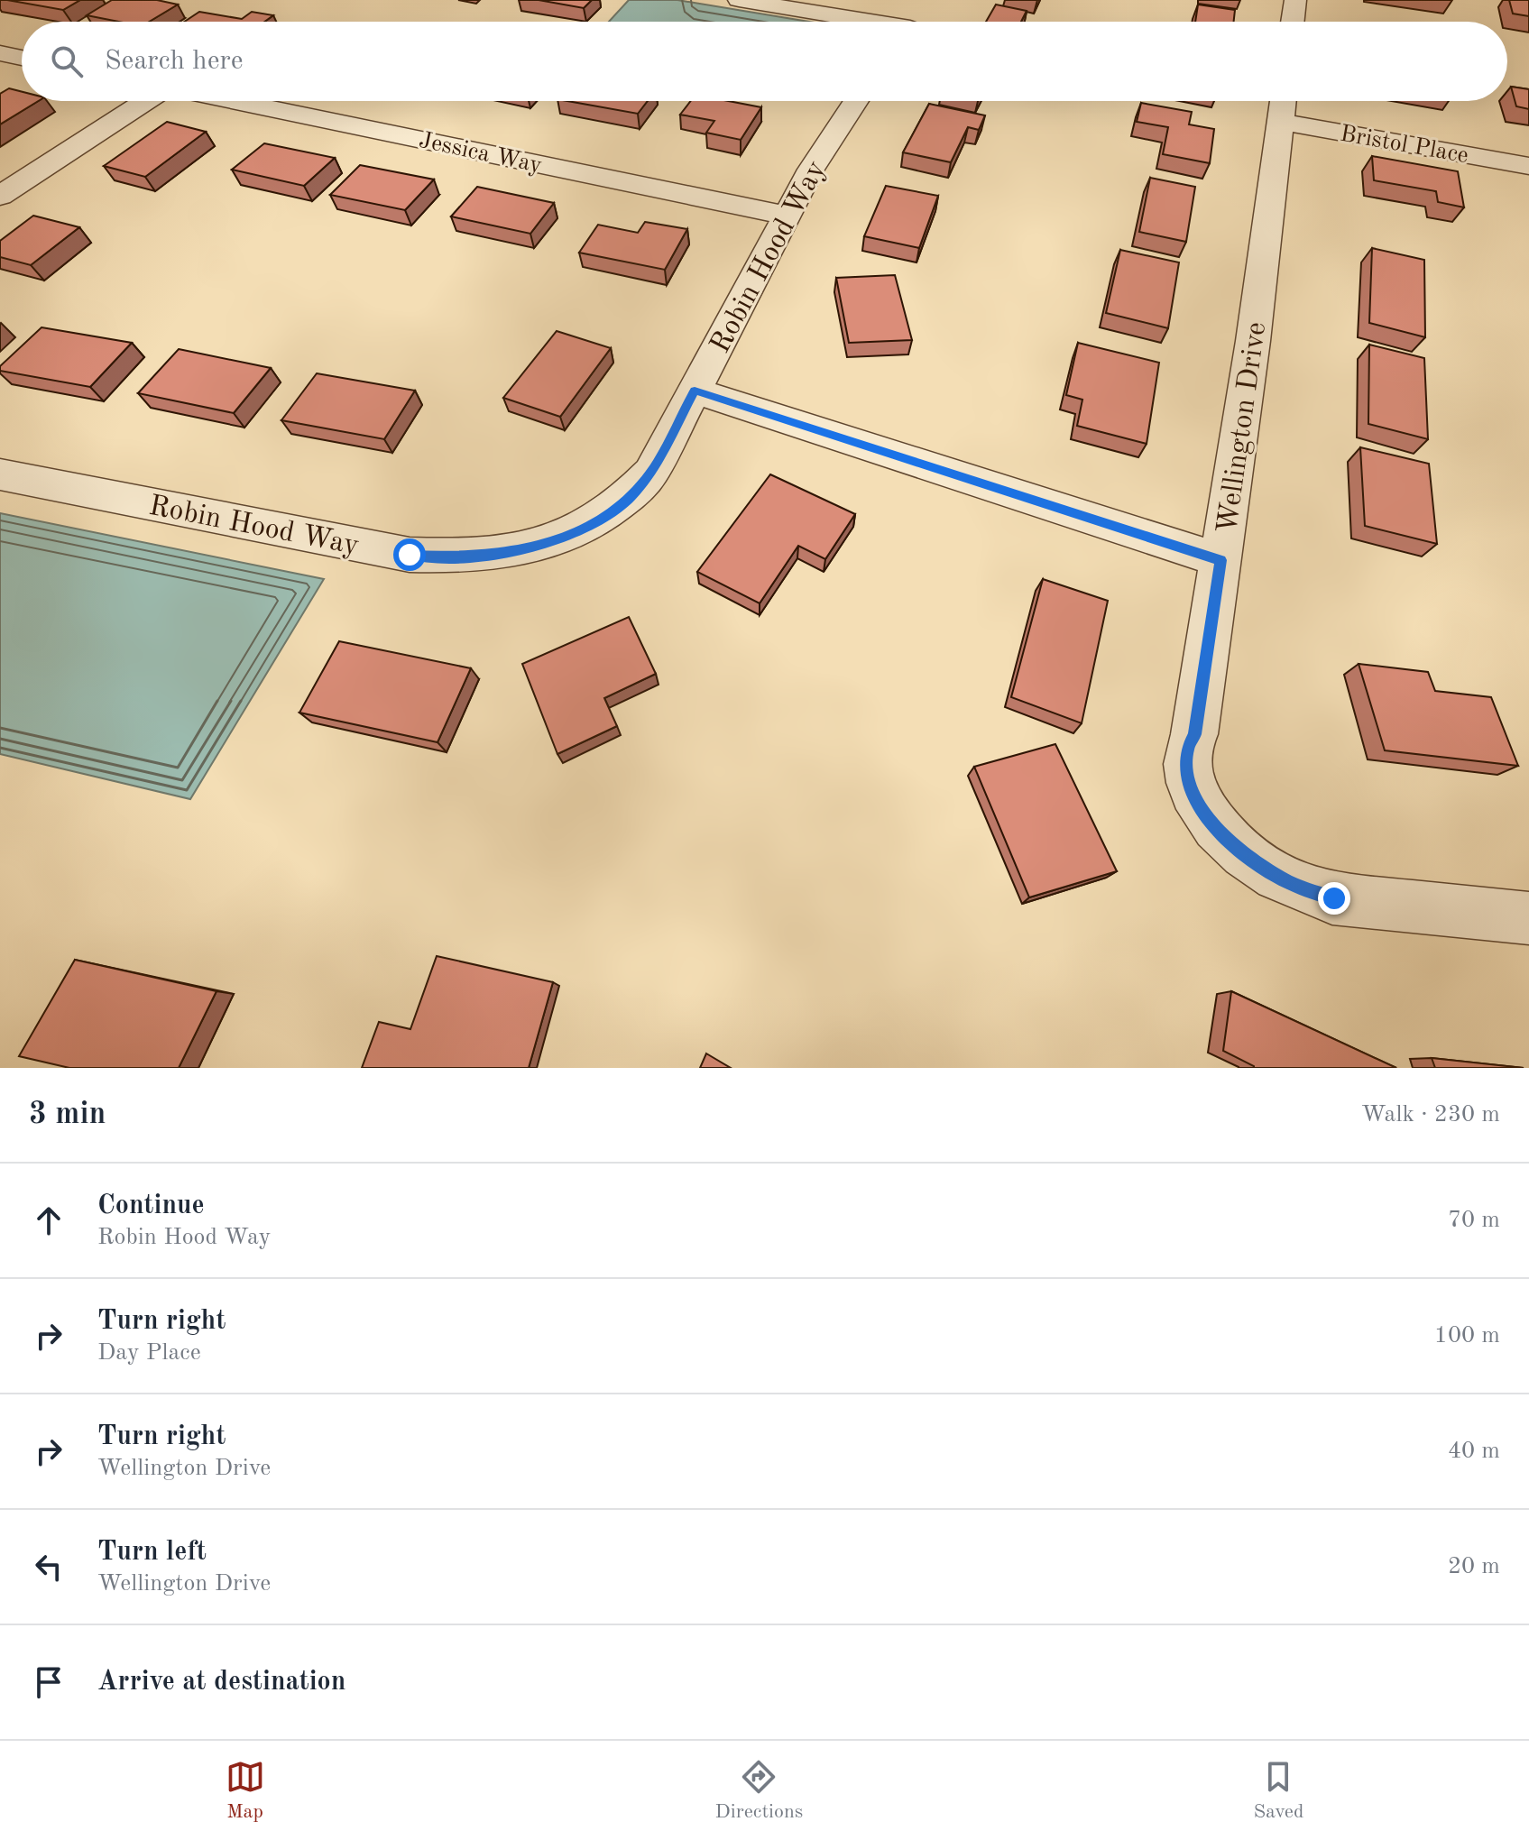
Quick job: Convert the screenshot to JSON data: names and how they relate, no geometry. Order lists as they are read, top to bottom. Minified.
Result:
{"streets":{"street":["Bristol Place","Jessica Way","Robin Hood Way","Wellington Drive"]},"crossings":[["Bristol Place","Wellington Drive"],["Jessica Way","Robin Hood Way"]],"page":{"search":"Search here","heading":["3 min","Walk · 230 m"],"list":[["Continue","Robin Hood Way","70 m"],["Turn right","Day Place","100 m"],["Turn right","Wellington Drive","40 m"],["Turn left","Wellington Drive","20 m"],"Arrive at destination"],"nav":["Map","Directions","Saved"]}}
